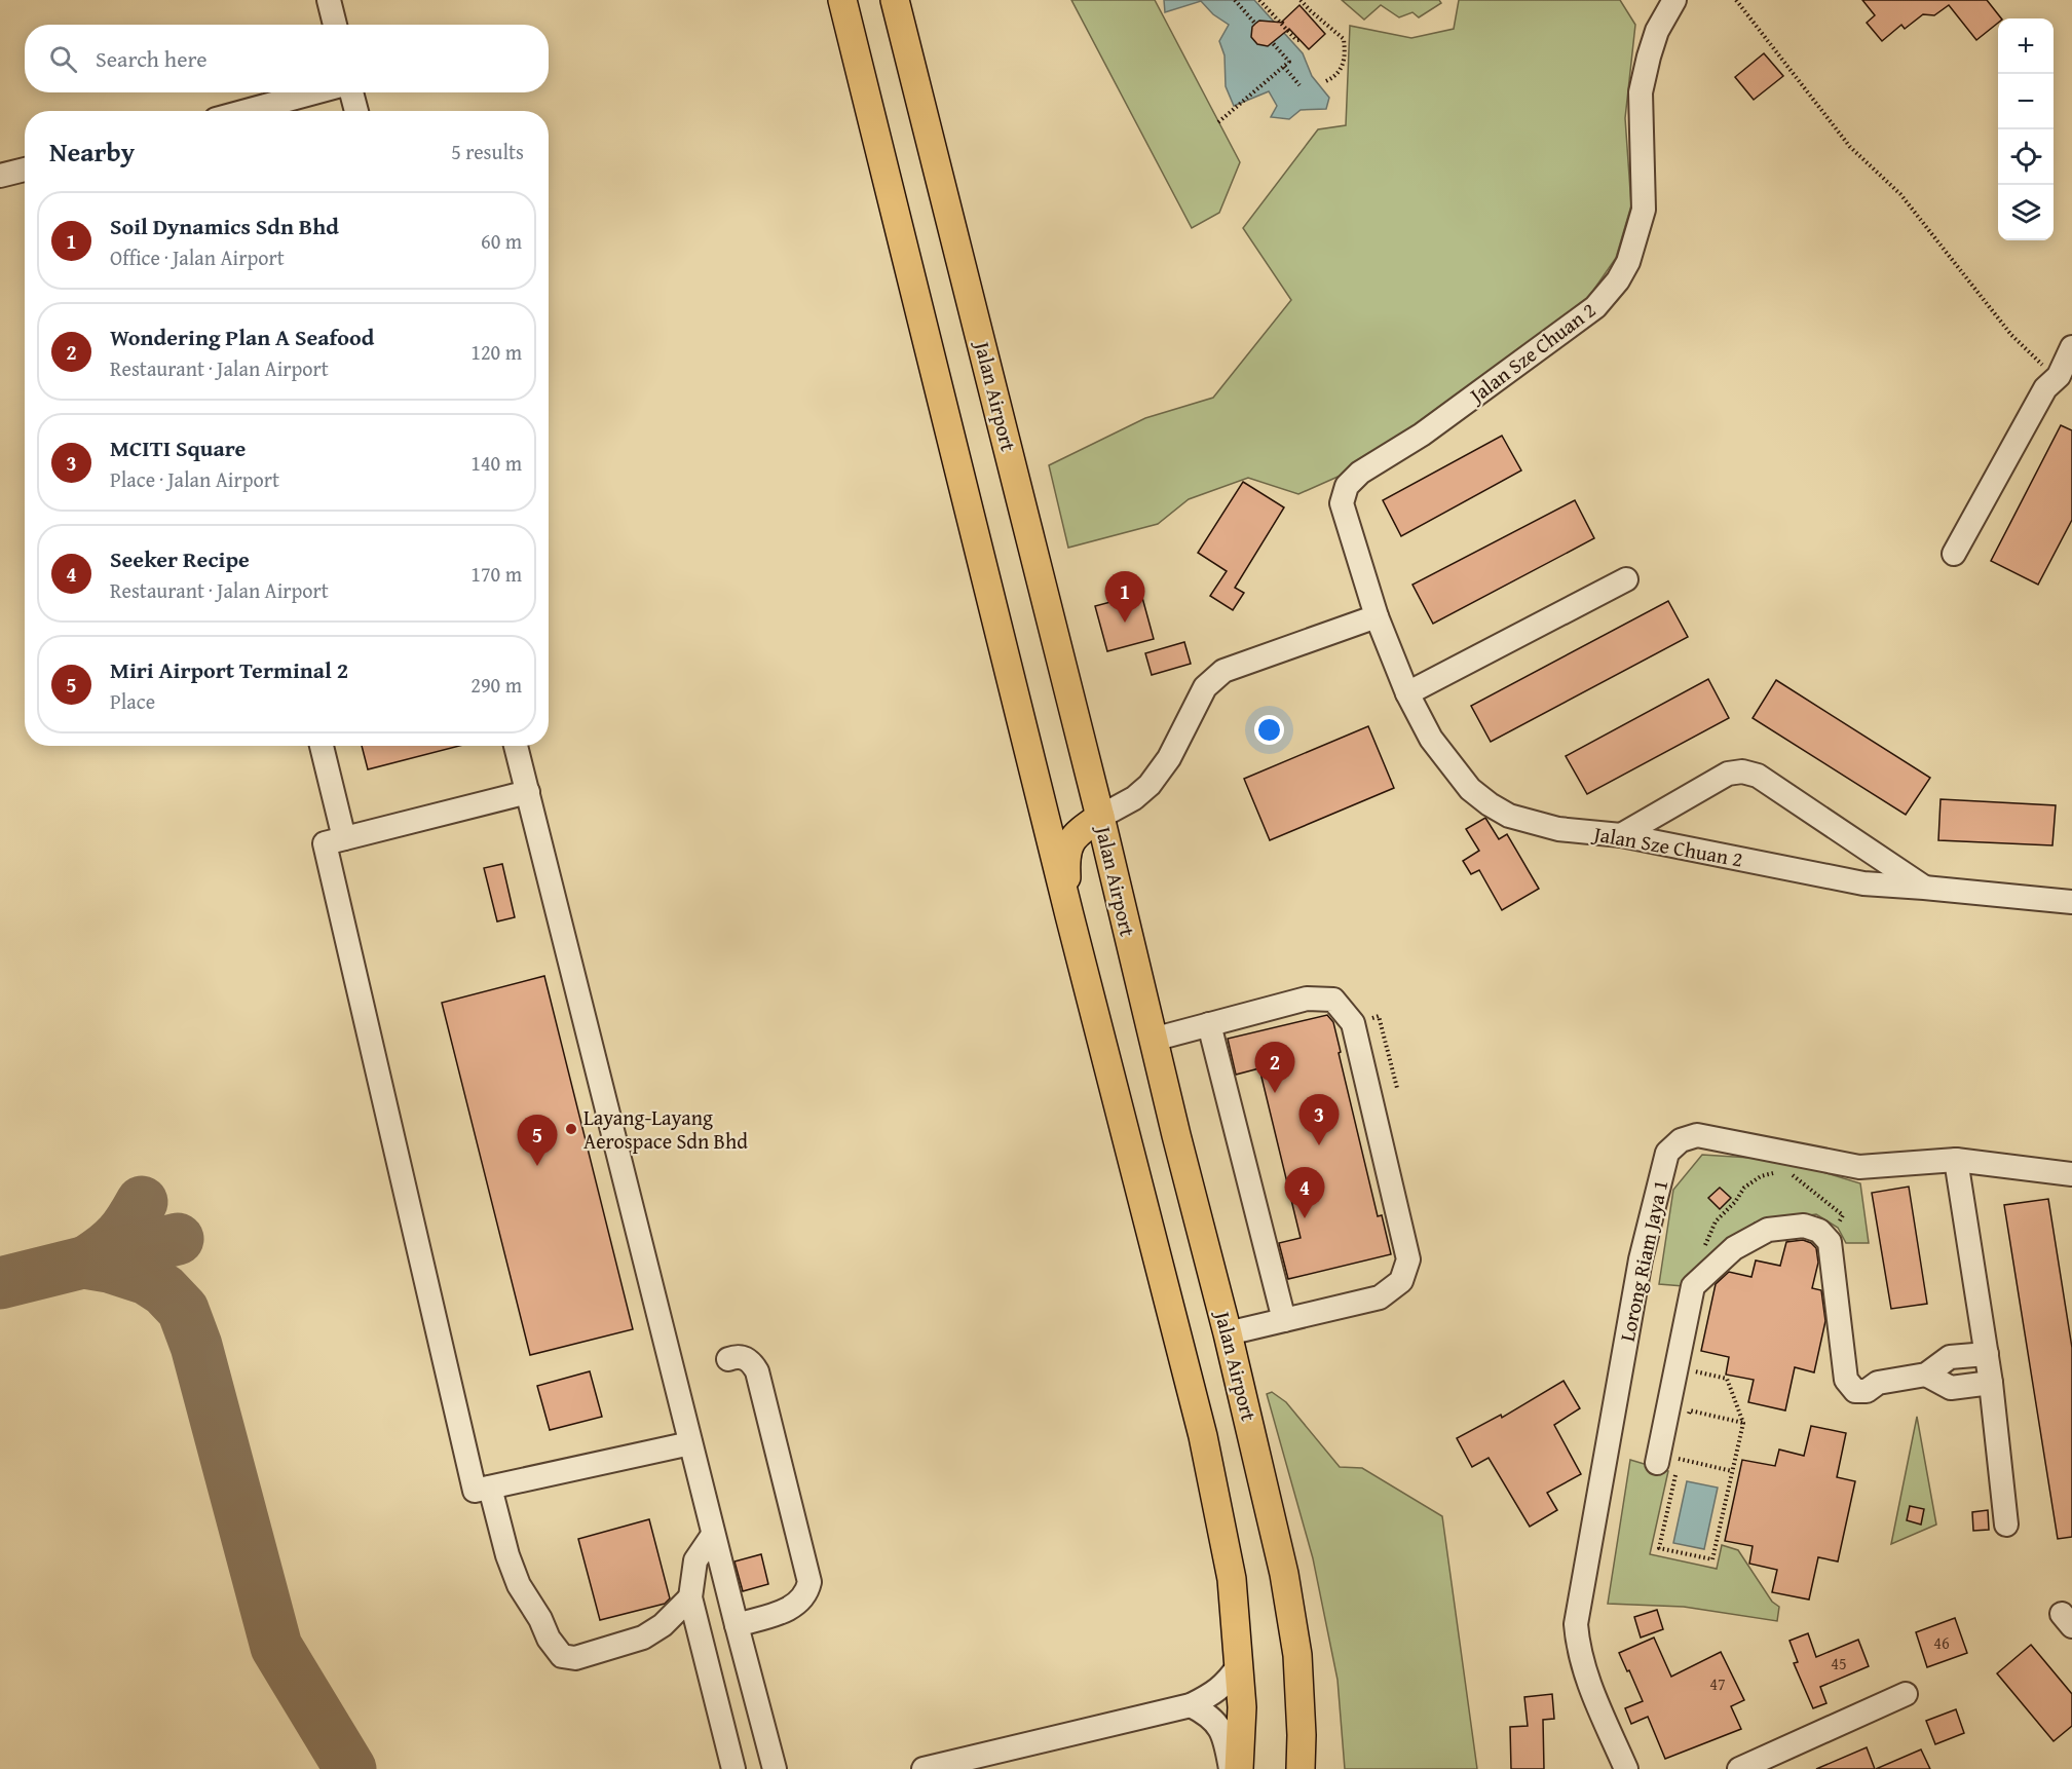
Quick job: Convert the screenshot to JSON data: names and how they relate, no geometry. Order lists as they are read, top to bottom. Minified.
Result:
{"streets":{"main road":["Jalan Airport"],"street":["Jalan Sze Chuan 2","Lorong Riam Jaya 1"]},"places":["Layang-Layang Aerospace Sdn Bhd"],"house_numbers":["46","45","47"],"page":{"map_buttons":["+","−"],"search":"Search here","heading":["Nearby","5 results"],"list":[{"mark":"1","name":"Soil Dynamics Sdn Bhd","note":"Office · Jalan Airport","value":"60 m"},{"mark":"2","name":"Wondering Plan A Seafood","note":"Restaurant · Jalan Airport","value":"120 m"},{"mark":"3","name":"MCITI Square","note":"Place · Jalan Airport","value":"140 m"},{"mark":"4","name":"Seeker Recipe","note":"Restaurant · Jalan Airport","value":"170 m"},{"mark":"5","name":"Miri Airport Terminal 2","note":"Place","value":"290 m"}],"pins":["1","2","3","5","4"]}}
